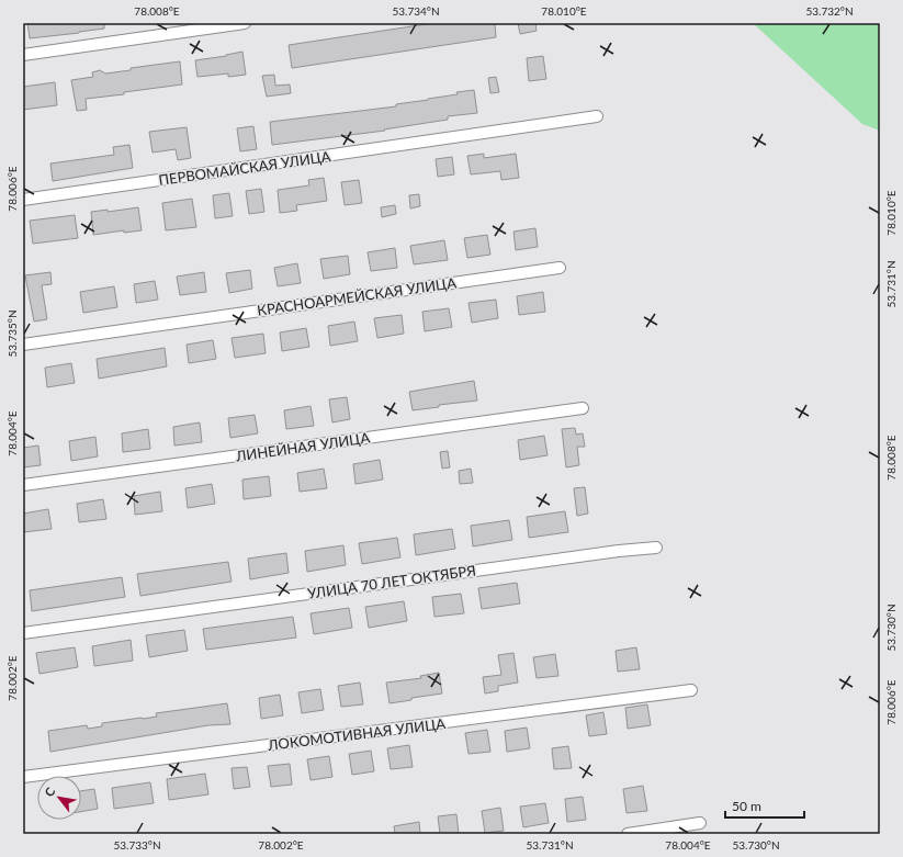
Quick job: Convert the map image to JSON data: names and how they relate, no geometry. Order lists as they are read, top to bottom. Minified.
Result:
{"streets":{"street":["ПЕРВОМАЙСКАЯ УЛИЦА","КРАСНОАРМЕЙСКАЯ УЛИЦА","ЛИНЕЙНАЯ УЛИЦА","УЛИЦА 70 ЛЕТ ОКТЯБРЯ","ЛОКОМОТИВНАЯ УЛИЦА"]},"scale_bar":"50 m","north":"top left","coordinates":["78.008°E","53.734°N","78.010°E","53.732°N","78.006°E","53.731°N","53.735°N","78.004°E","53.730°N","78.002°E","53.733°N"]}
